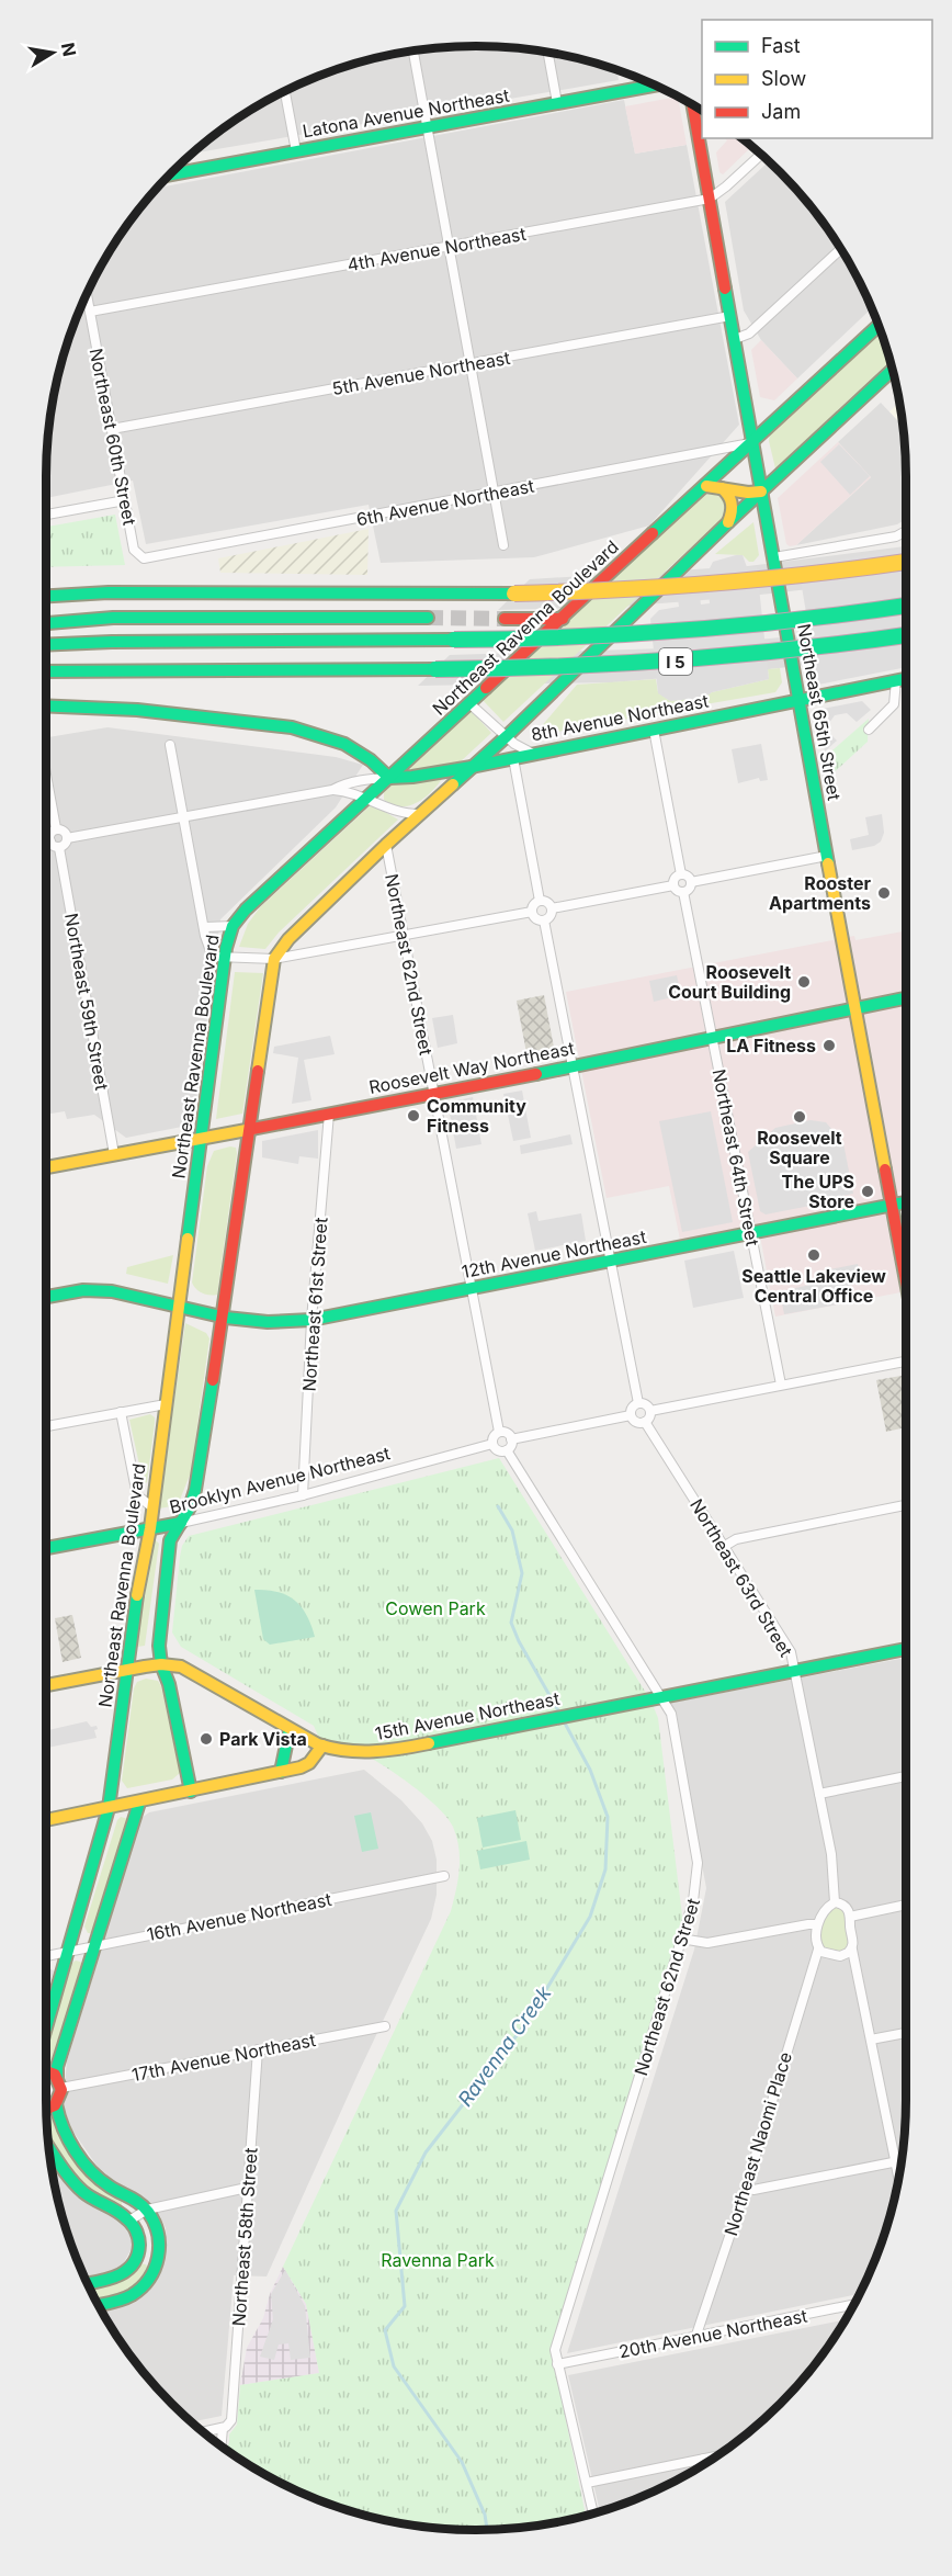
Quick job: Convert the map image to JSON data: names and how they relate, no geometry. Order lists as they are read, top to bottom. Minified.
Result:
{"streets":{"main road":["Latona Avenue Northeast","Northeast Ravenna Boulevard","I 5","Northeast 65th Street","8th Avenue Northeast","Roosevelt Way Northeast","12th Avenue Northeast","Brooklyn Avenue Northeast","15th Avenue Northeast"],"street":["4th Avenue Northeast","5th Avenue Northeast","Northeast 60th Street","6th Avenue Northeast","Northeast 62nd Street","Northeast 59th Street","Northeast 64th Street","Northeast 61st Street","Northeast 63rd Street","16th Avenue Northeast","17th Avenue Northeast","Northeast Naomi Place","Northeast 58th Street","20th Avenue Northeast"]},"crossings":[["4th Avenue Northeast","Northeast 60th Street"],["4th Avenue Northeast","Northeast 65th Street"],["5th Avenue Northeast","Northeast 60th Street"],["5th Avenue Northeast","Northeast 65th Street"],["Northeast 60th Street","6th Avenue Northeast"],["6th Avenue Northeast","Northeast Ravenna Boulevard"],["6th Avenue Northeast","Northeast 65th Street"],["Northeast Ravenna Boulevard","Northeast 65th Street"],["Northeast Ravenna Boulevard","8th Avenue Northeast"],["Northeast Ravenna Boulevard","Roosevelt Way Northeast"],["Northeast Ravenna Boulevard","12th Avenue Northeast"],["Northeast Ravenna Boulevard","Brooklyn Avenue Northeast"],["Northeast Ravenna Boulevard","16th Avenue Northeast"],["Northeast 65th Street","8th Avenue Northeast"],["Northeast 65th Street","Roosevelt Way Northeast"],["Northeast 65th Street","12th Avenue Northeast"],["8th Avenue Northeast","Northeast 59th Street"],["Northeast 62nd Street","Roosevelt Way Northeast"],["Northeast 62nd Street","12th Avenue Northeast"],["Northeast 62nd Street","Brooklyn Avenue Northeast"],["Northeast 62nd Street","15th Avenue Northeast"],["Northeast 62nd Street","20th Avenue Northeast"],["Northeast 59th Street","Roosevelt Way Northeast"],["Roosevelt Way Northeast","Northeast 64th Street"],["Roosevelt Way Northeast","Northeast 61st Street"],["Northeast 64th Street","12th Avenue Northeast"],["12th Avenue Northeast","Northeast 61st Street"],["Northeast 61st Street","Brooklyn Avenue Northeast"],["Northeast 63rd Street","15th Avenue Northeast"],["Northeast 63rd Street","Northeast Naomi Place"],["17th Avenue Northeast","Northeast 58th Street"],["Northeast Naomi Place","20th Avenue Northeast"]],"water":["Ravenna Creek"],"parks":["Cowen Park","Ravenna Park"],"places":["Rooster Apartments","Roosevelt Court Building","LA Fitness","Community Fitness","Roosevelt Square","The UPS Store","Seattle Lakeview Central Office","Park Vista"],"legend":["Fast","Slow","Jam"],"north":"right"}
